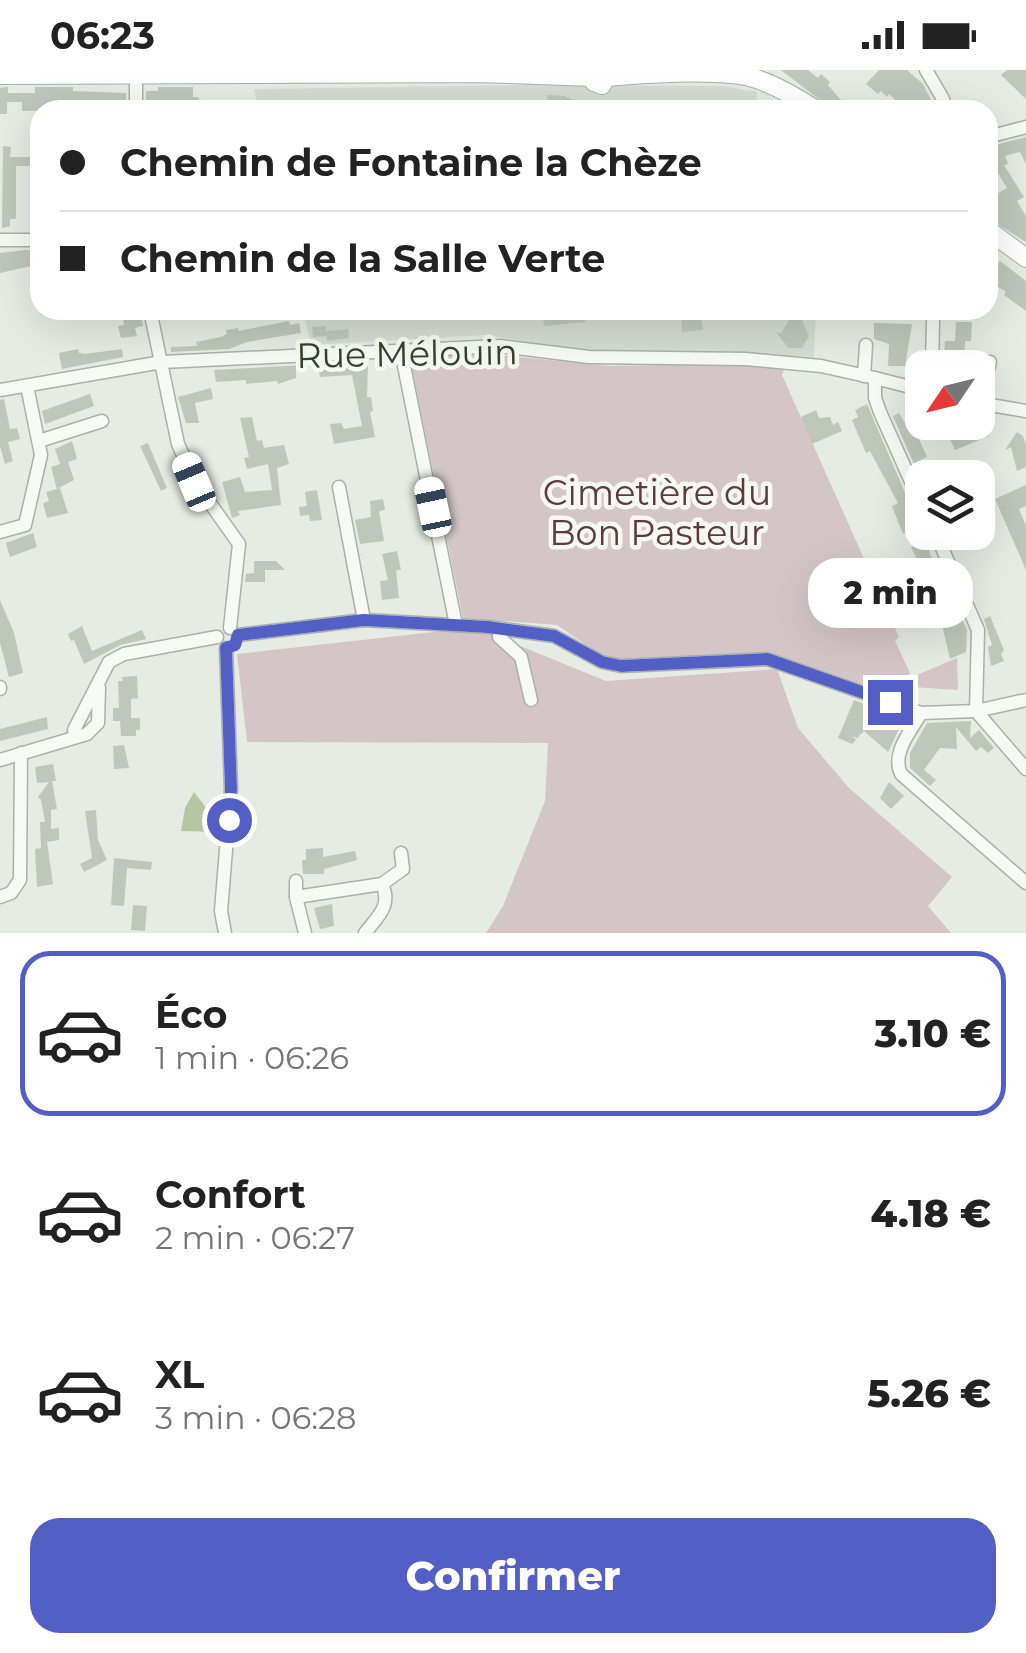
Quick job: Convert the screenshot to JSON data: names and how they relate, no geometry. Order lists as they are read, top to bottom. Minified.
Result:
{"streets":{"street":["Rue Mélouin"]},"parks":["Cimetière du Bon Pasteur"],"north":"bottom left","page":{"status":"06:23","banner":["Chemin de Fontaine la Chèze","Chemin de la Salle Verte"],"bubble":"2 min","list":[{"name":"Éco","note":"1 min · 06:26","value":"3.10 €"},{"name":"Confort","note":"2 min · 06:27","value":"4.18 €"},{"name":"XL","note":"3 min · 06:28","value":"5.26 €"}],"buttons":"Confirmer"}}
